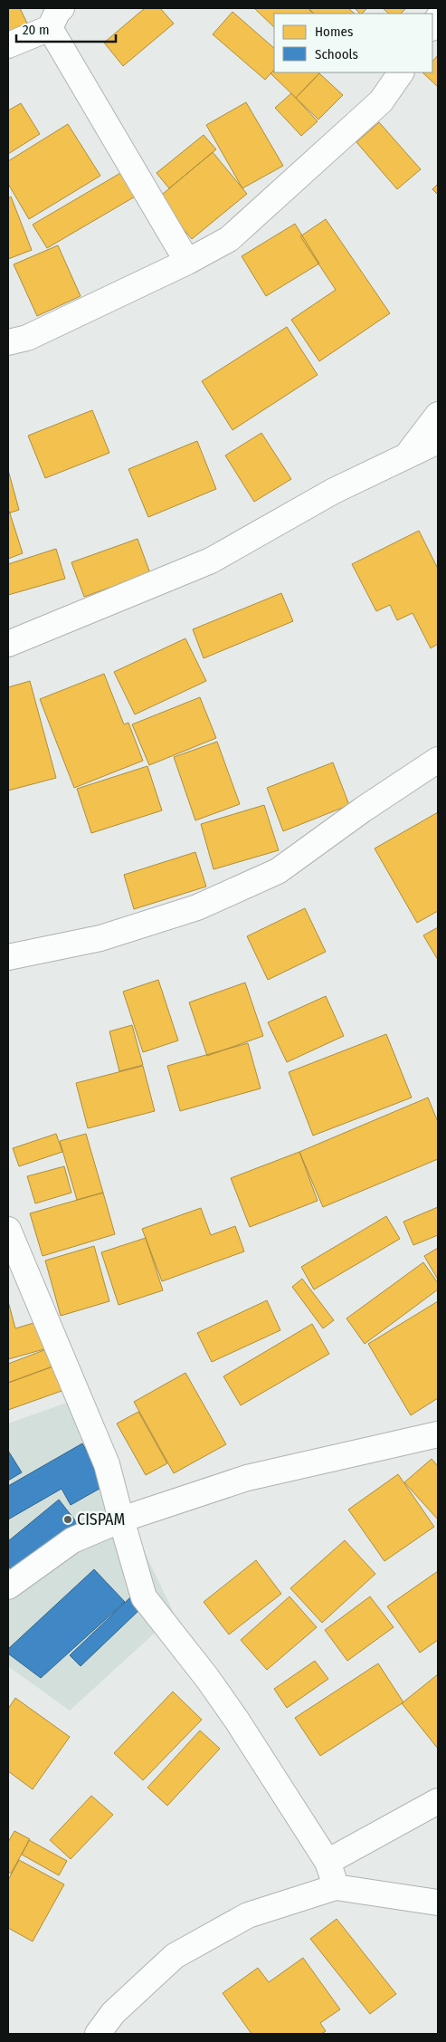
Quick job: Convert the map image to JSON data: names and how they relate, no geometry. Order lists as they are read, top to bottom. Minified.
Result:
{"places":["CISPAM"],"legend":["Homes","Schools"],"scale_bar":"20 m"}
